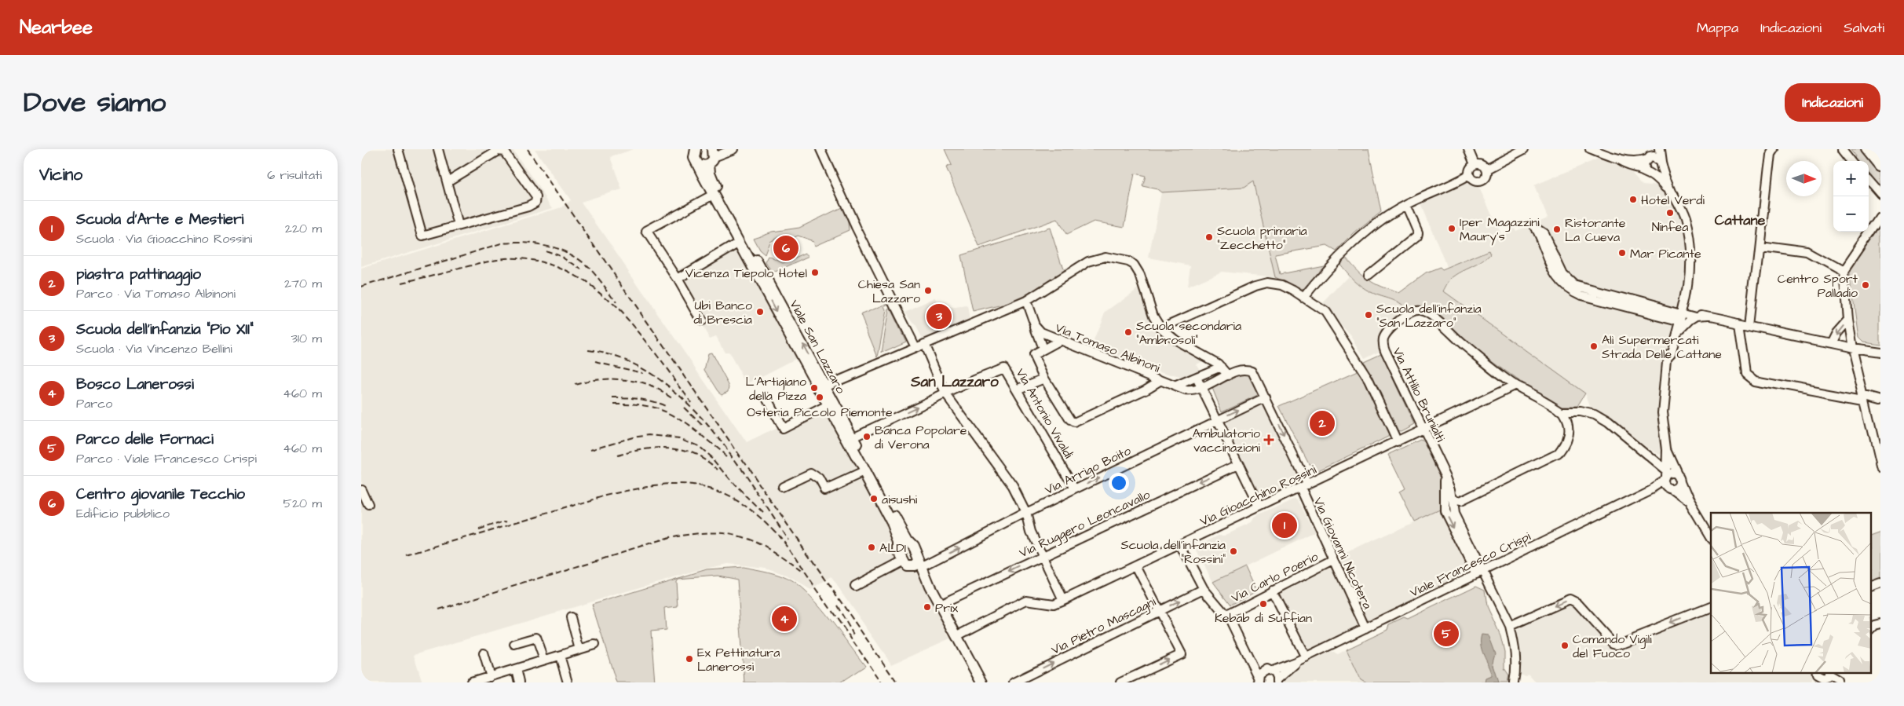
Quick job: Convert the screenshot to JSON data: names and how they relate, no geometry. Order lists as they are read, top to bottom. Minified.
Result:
{"streets":{"main road":["Viale San Lazzaro"],"street":["Via Tomaso Albinoni","Via Attilio Brunialti","Via Antonio Vivaldi","Via Arrigo Boito","Via Gioacchino Rossini","Via Ruggero Leoncavallo","Via Giovanni Nicotera","Viale Francesco Crispi","Via Carlo Poerio","Via Pietro Mascagni"]},"crossings":[["Viale San Lazzaro","Via Arrigo Boito"],["Viale San Lazzaro","Via Gioacchino Rossini"],["Viale San Lazzaro","Via Ruggero Leoncavallo"],["Via Tomaso Albinoni","Via Arrigo Boito"],["Via Tomaso Albinoni","Via Gioacchino Rossini"],["Via Tomaso Albinoni","Via Giovanni Nicotera"],["Via Attilio Brunialti","Via Gioacchino Rossini"],["Via Attilio Brunialti","Viale Francesco Crispi"],["Via Antonio Vivaldi","Via Arrigo Boito"],["Via Gioacchino Rossini","Via Giovanni Nicotera"],["Via Giovanni Nicotera","Viale Francesco Crispi"],["Via Giovanni Nicotera","Via Carlo Poerio"]],"one_way":["Via Arrigo Boito","Via Ruggero Leoncavallo","Via Pietro Mascagni"],"districts":["Cattane","San Lazzaro"],"places":{"other":["Hotel Verdi","Ninfea","Iper Magazzini Maury's","Ristorante La Cueva","Scuola primaria \"Zecchetto\"","Mar Picante","Vicenza Tiepolo Hotel","Centro Sport Palladio","Chiesa San Lazzaro","Ubi Banco di Brescia","Scuola dell'infanzia \"San Lazzaro\"","Scuola secondaria \"Ambrosoli\"","Alì Supermercati Strada Delle Cattane","L'Artigiano della Pizza","Osteria Piccolo Piemonte","Banca Popolare di Verona","aisushi","ALDI","Scuola dell'infanzia \"Rossini\"","Kebab di Suffian","Prix","Comando Vigili del Fuoco","Ex Pettinatura Lanerossi"],"health":["Ambulatorio vaccinazioni"]},"north":"right","page":{"header":"Nearbee","nav":["Mappa","Indicazioni","Salvati"],"title":"Dove siamo","buttons":"Indicazioni","heading":["Vicino","6 risultati"],"map_buttons":["+","−"],"list":[{"mark":"1","name":"Scuola d'Arte e Mestieri","note":"Scuola · Via Gioacchino Rossini","value":"220 m"},{"mark":"2","name":"piastra pattinaggio","note":"Parco · Via Tomaso Albinoni","value":"270 m"},{"mark":"3","name":"Scuola dell'infanzia \"Pio XII\"","note":"Scuola · Via Vincenzo Bellini","value":"310 m"},{"mark":"4","name":"Bosco Lanerossi","note":"Parco","value":"460 m"},{"mark":"5","name":"Parco delle Fornaci","note":"Parco · Viale Francesco Crispi","value":"460 m"},{"mark":"6","name":"Centro giovanile Tecchio","note":"Edificio pubblico","value":"520 m"}],"pins":["6","3","2","1","4","5"]}}
